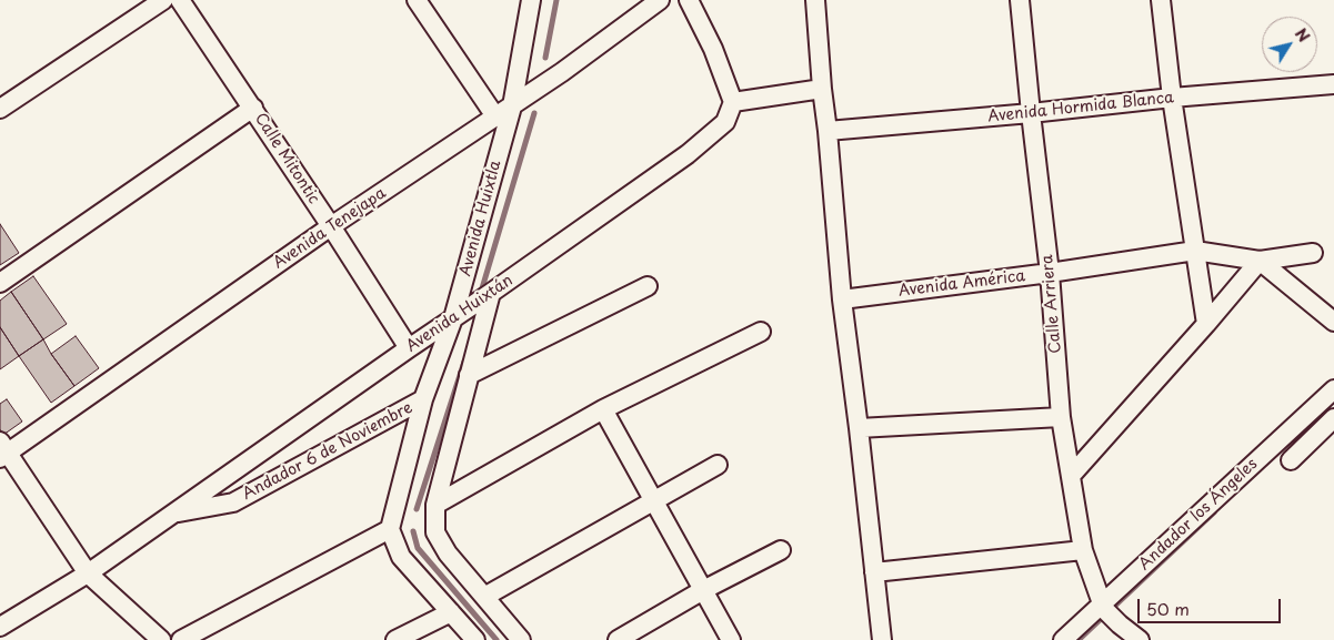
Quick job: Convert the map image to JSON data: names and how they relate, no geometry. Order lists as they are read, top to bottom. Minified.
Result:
{"streets":{"street":["Avenida Hormida Blanca","Calle Mitontic","Avenida Huixtla","Avenida Tenejapa","Avenida América","Calle Arriera","Avenida Huixtán","Andador 6 de Noviembre","Andador los Ángeles"]},"crossings":[["Avenida Hormida Blanca","Calle Arriera"],["Calle Mitontic","Avenida Tenejapa"],["Calle Mitontic","Avenida Huixtán"],["Avenida Huixtla","Avenida Tenejapa"],["Avenida Huixtla","Avenida Huixtán"],["Avenida Huixtla","Andador 6 de Noviembre"],["Avenida América","Calle Arriera"],["Calle Arriera","Andador los Ángeles"],["Avenida Huixtán","Andador 6 de Noviembre"]],"scale_bar":"50 m","north":"top right"}
